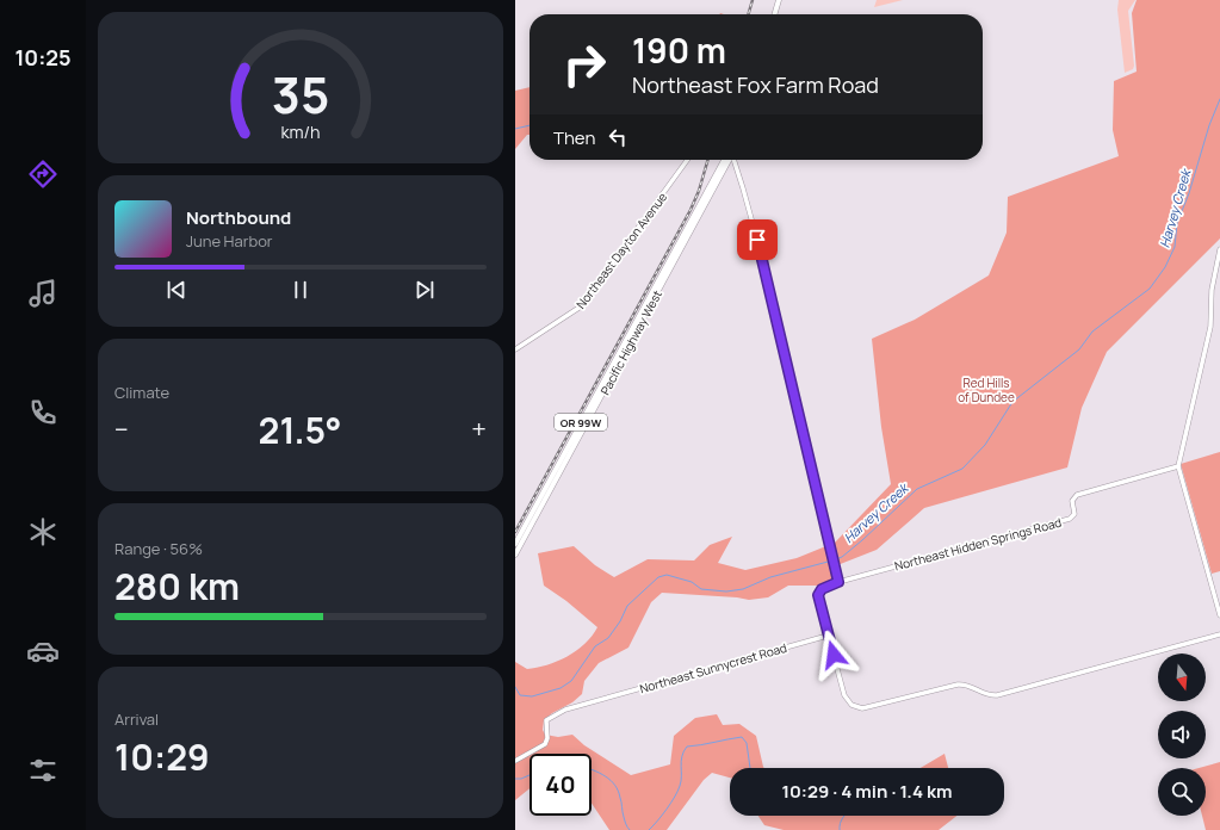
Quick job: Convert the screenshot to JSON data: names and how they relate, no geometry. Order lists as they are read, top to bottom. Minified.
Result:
{"streets":{"main road":["Pacific Highway West","OR 99W"],"street":["Northeast Dayton Avenue","Northeast Hidden Springs Road","Northeast Sunnycrest Road"]},"water":["Harvey Creek"],"parks":["Red Hills of Dundee"],"north":"bottom","page":{"tabs":"10:25","turn":["190 m","Northeast Fox Farm Road"],"then":"Then","song":["Northbound","June Harbor"],"tile":["Climate",["Range · 56%","280 km"],["Arrival","10:29"]],"heat":["−","21.5°","+"],"limit":"40","trip":"10:29 · 4 min · 1.4 km","gauge":["35","km/h"]}}
